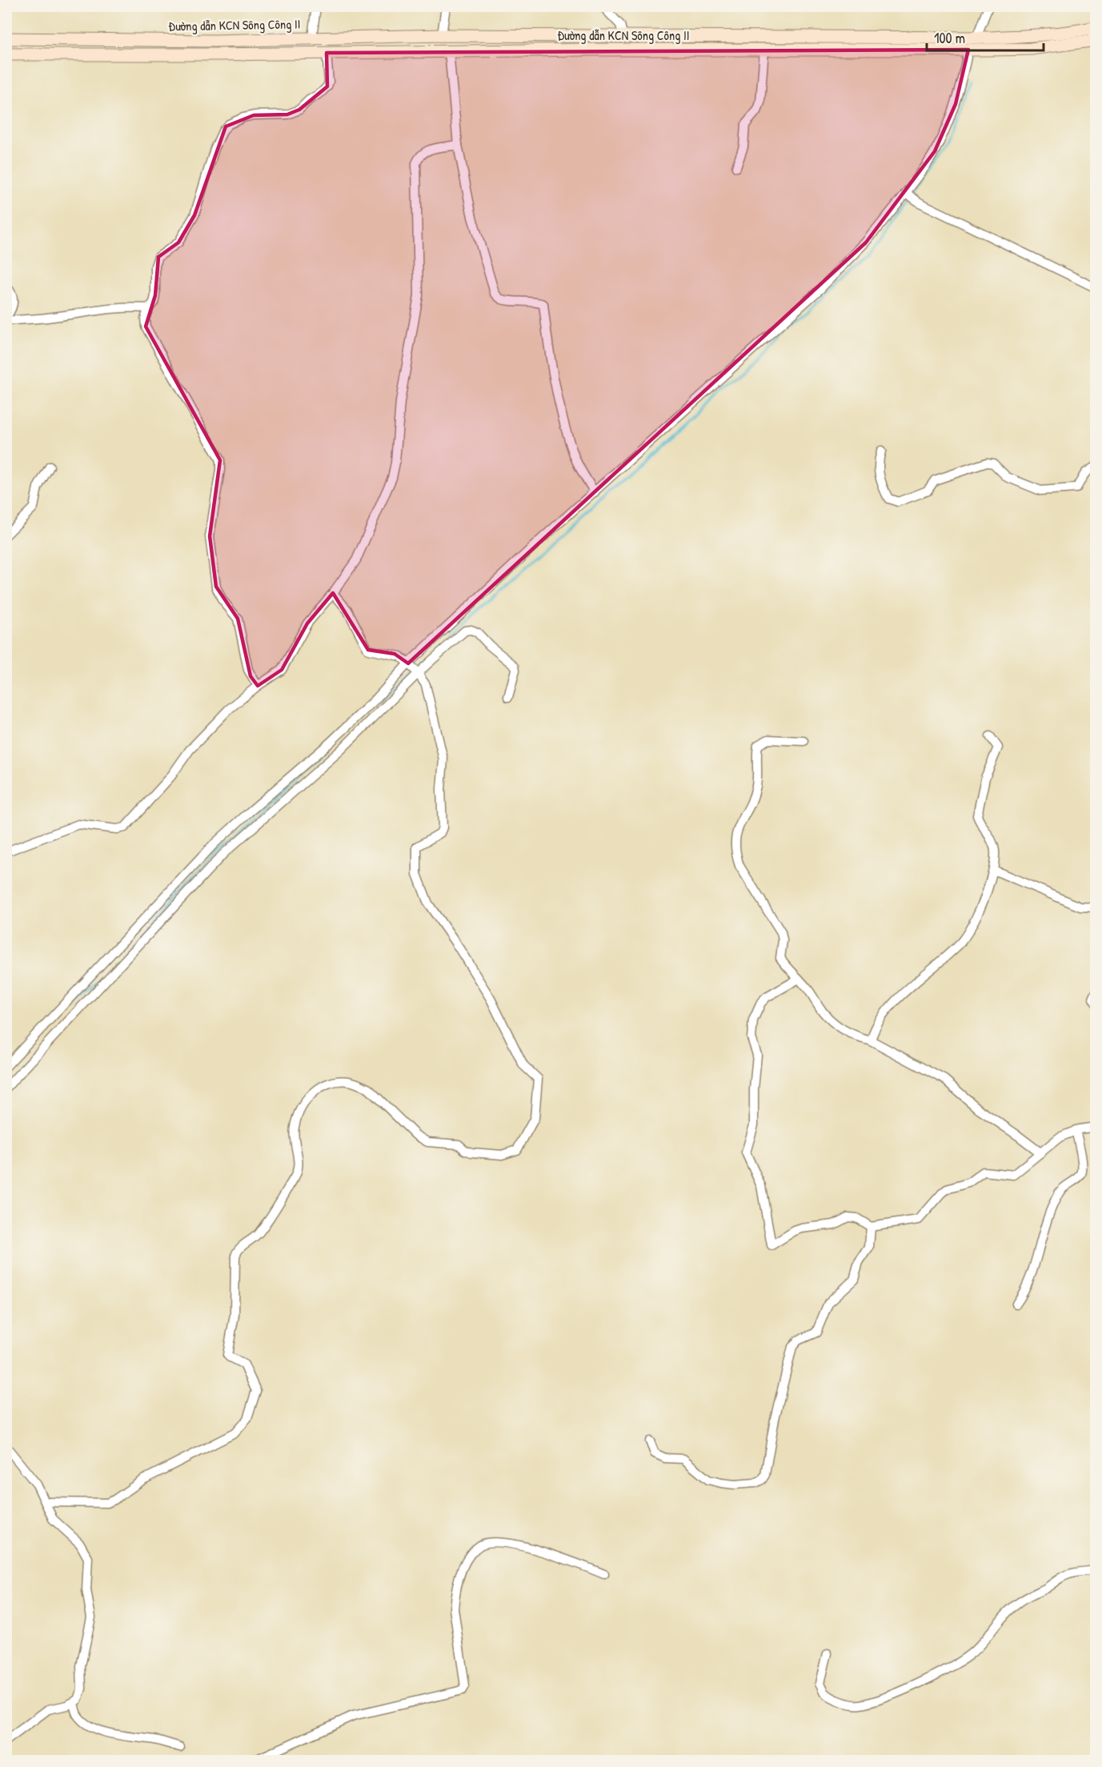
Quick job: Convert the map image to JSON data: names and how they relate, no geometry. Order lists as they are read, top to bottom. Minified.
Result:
{"streets":{"street":["Đường dẫn KCN Sông Công II"]},"scale_bar":"100 m"}
